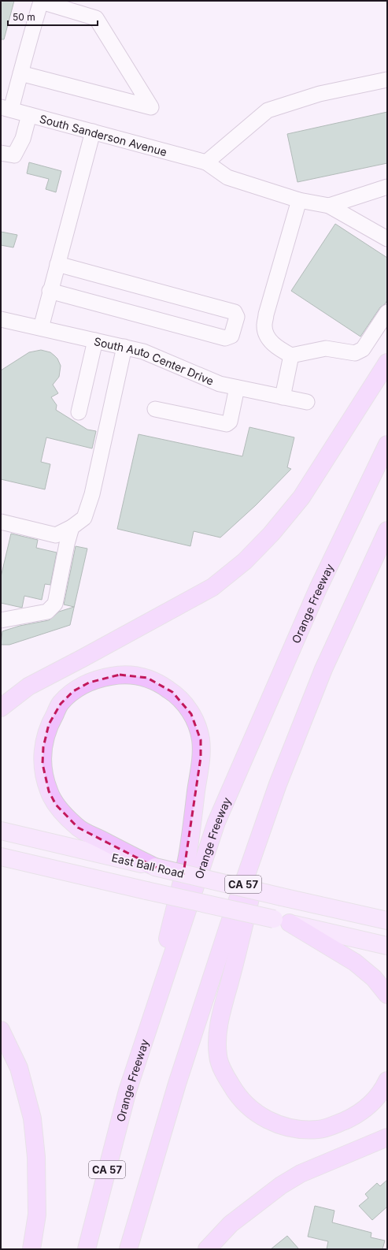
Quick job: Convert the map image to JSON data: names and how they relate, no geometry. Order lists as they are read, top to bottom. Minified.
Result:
{"streets":{"highway":["Orange Freeway","CA 57"],"main road":["East Ball Road"],"street":["South Sanderson Avenue","South Auto Center Drive"]},"scale_bar":"50 m"}
